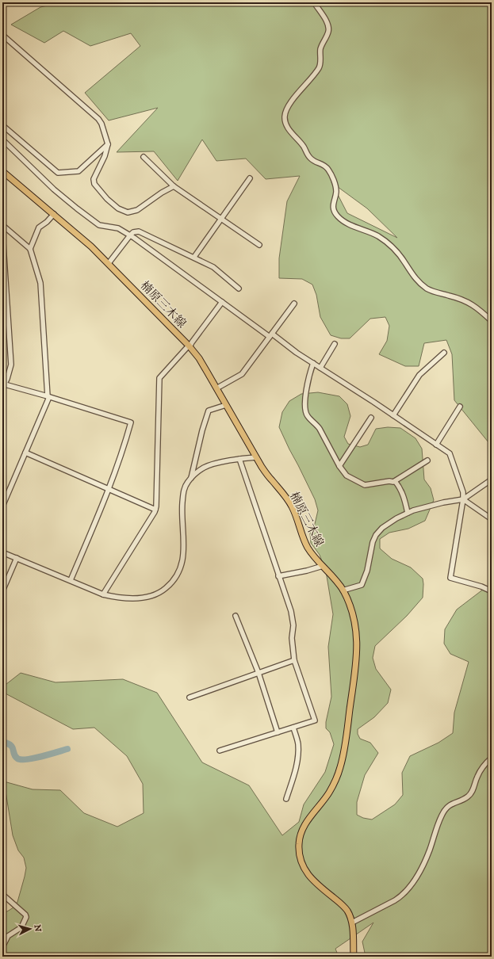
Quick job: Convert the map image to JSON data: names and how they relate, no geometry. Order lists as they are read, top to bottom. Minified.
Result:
{"streets":{"main road":["楠原三木線"]},"north":"right"}
